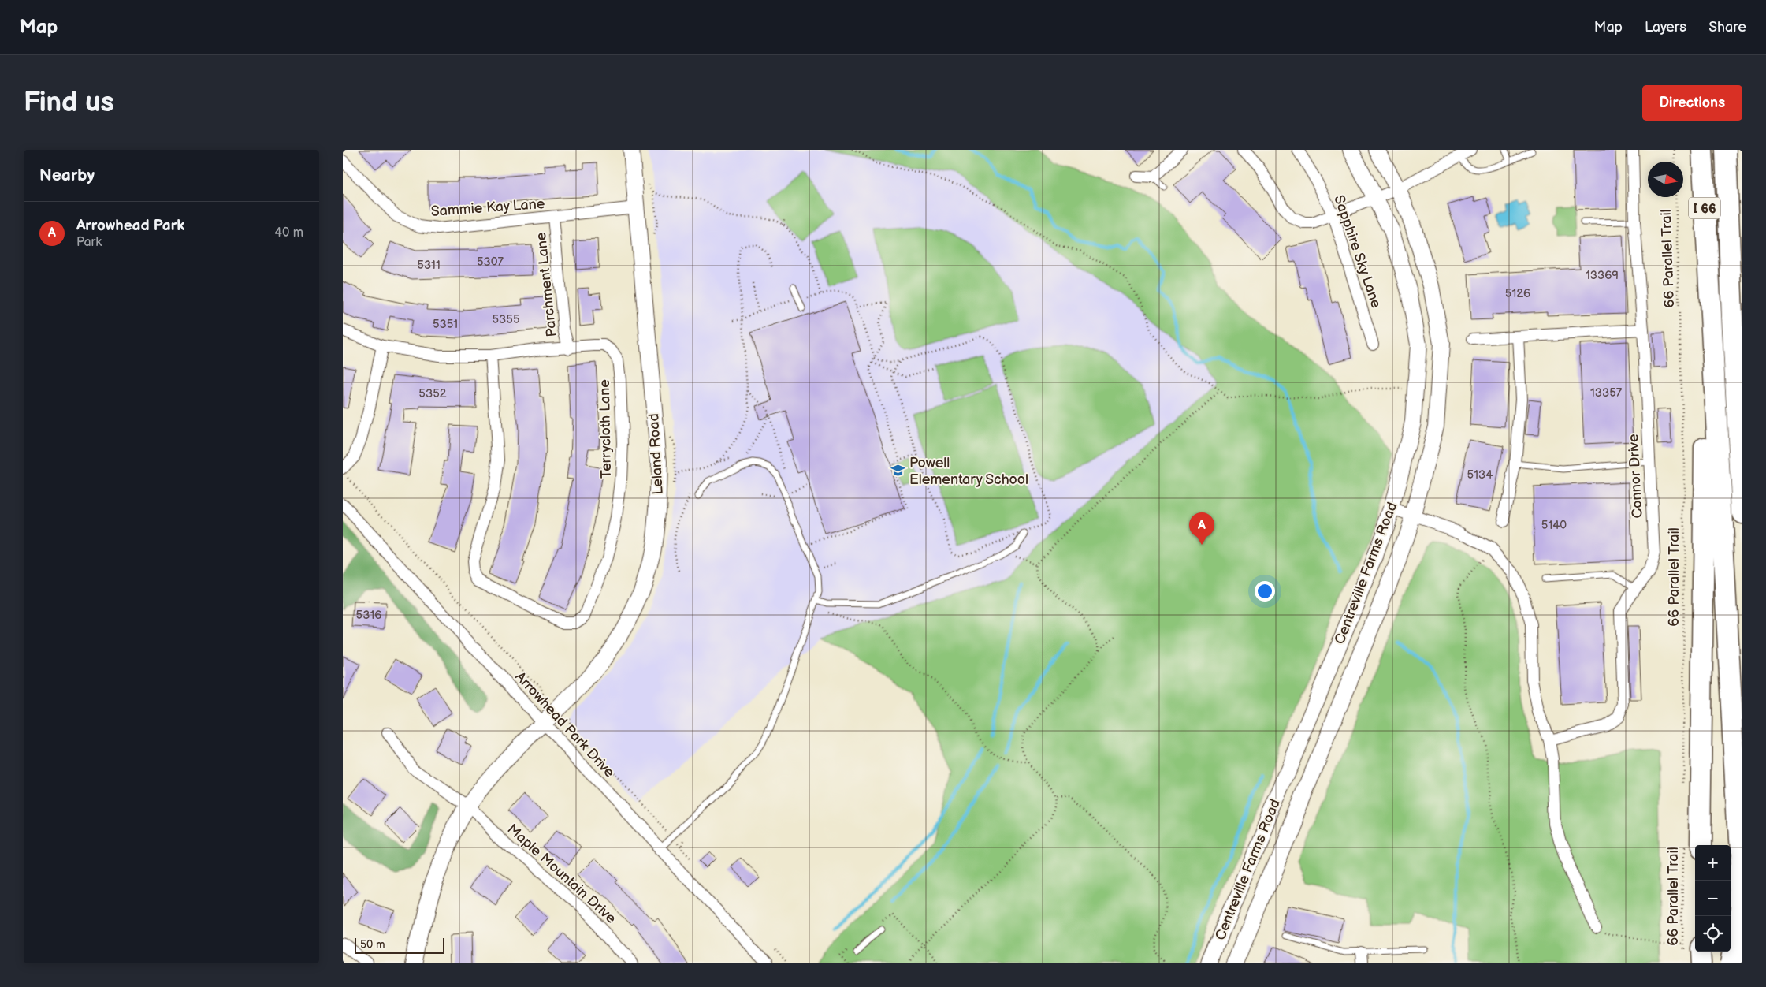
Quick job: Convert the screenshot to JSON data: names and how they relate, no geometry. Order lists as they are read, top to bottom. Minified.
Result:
{"streets":{"highway":["I 66"],"street":["Sammie Kay Lane","Sapphire Sky Lane","Parchment Lane","Terrycloth Lane","Leland Road","Connor Drive","Centreville Farms Road","Arrowhead Park Drive","Maple Mountain Drive"],"path":["66 Parallel Trail"]},"crossings":[["Sammie Kay Lane","Parchment Lane"],["Sammie Kay Lane","Leland Road"],["Parchment Lane","Terrycloth Lane"],["Leland Road","Arrowhead Park Drive"],["Leland Road","Maple Mountain Drive"]],"places":{"school or university":["Powell Elementary School"]},"house_numbers":["5307","5311","13369","5126","5355","5351","13357","5352","5134","5140","5316"],"scale_bar":"50 m","north":"right","page":{"header":"Map","nav":["Map","Layers","Share"],"buttons":"Directions","title":"Find us","heading":"Nearby","list":[{"mark":"A","name":"Arrowhead Park","note":"Park","value":"40 m"}],"pins":"A","map_buttons":["+","−"],"scale":"50 m"}}
